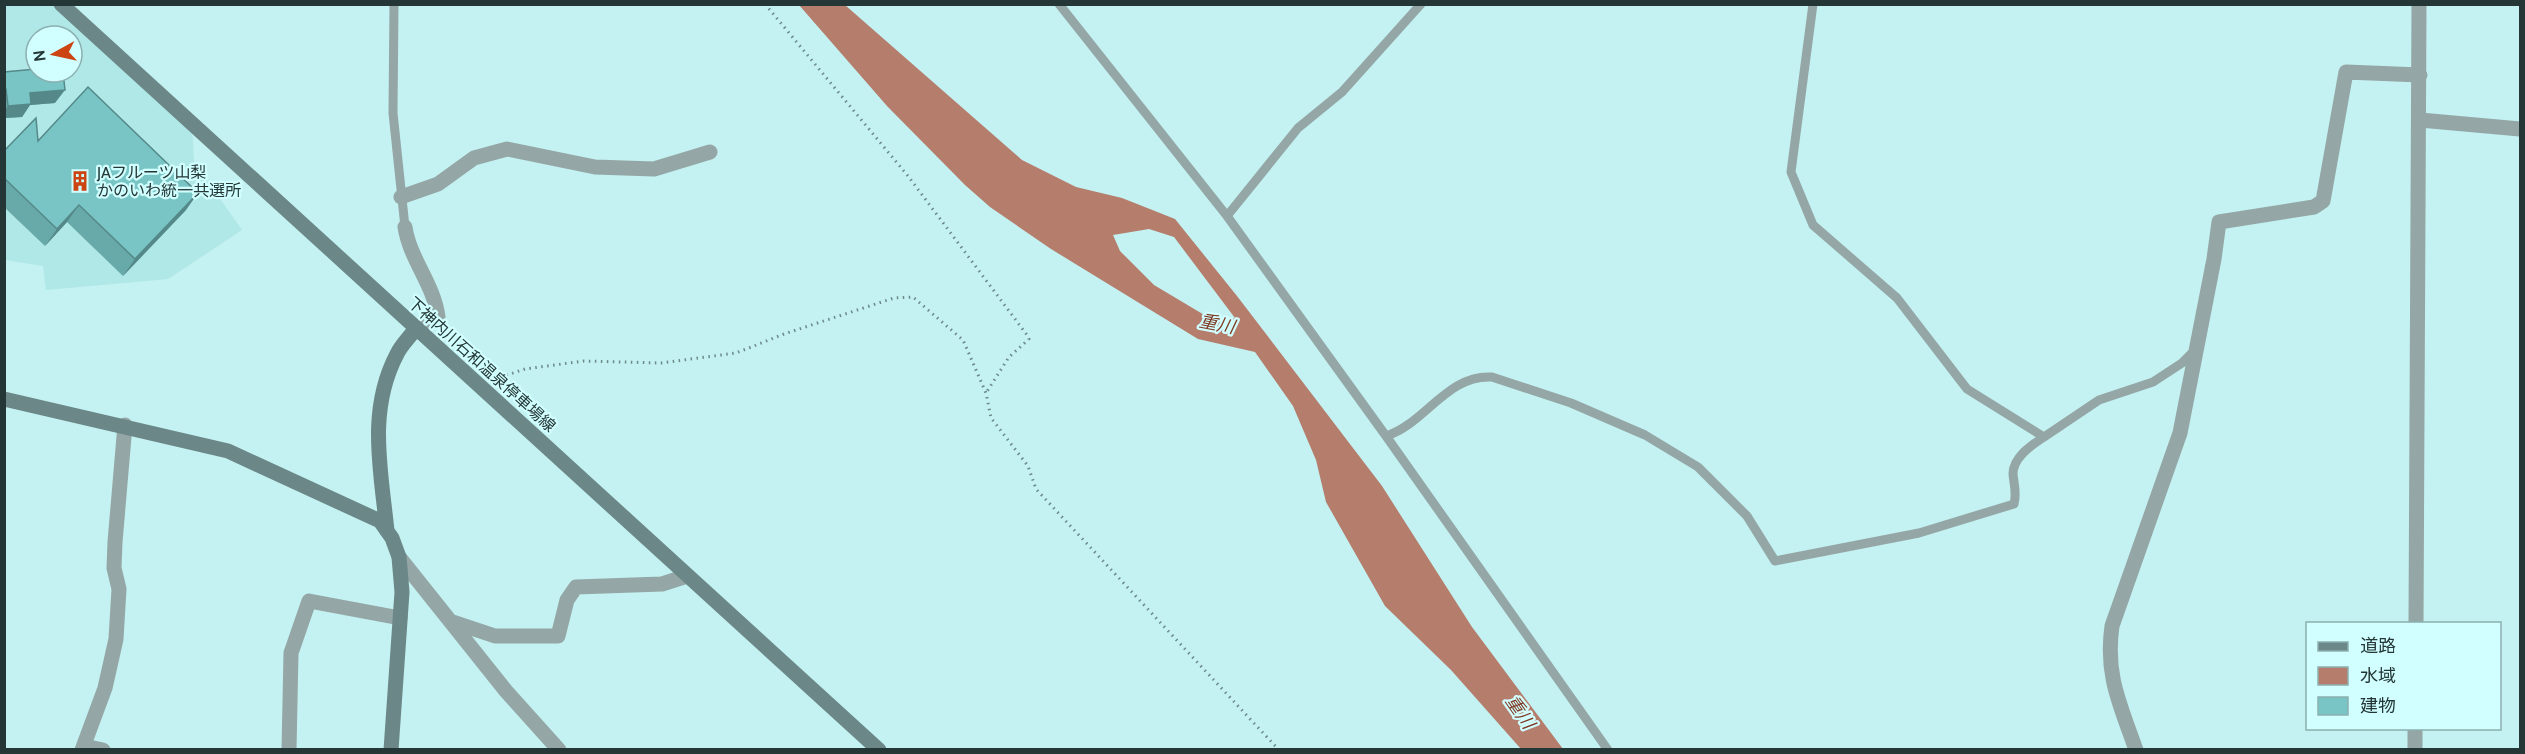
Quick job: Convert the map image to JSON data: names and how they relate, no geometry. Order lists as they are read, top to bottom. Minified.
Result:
{"streets":{"main road":["下神内川石和温泉停車場線"]},"water":["重川"],"places":{"building":["JAフルーツ山梨 かのいわ統一共選所"]},"legend":["道路","水域","建物"],"north":"left"}
